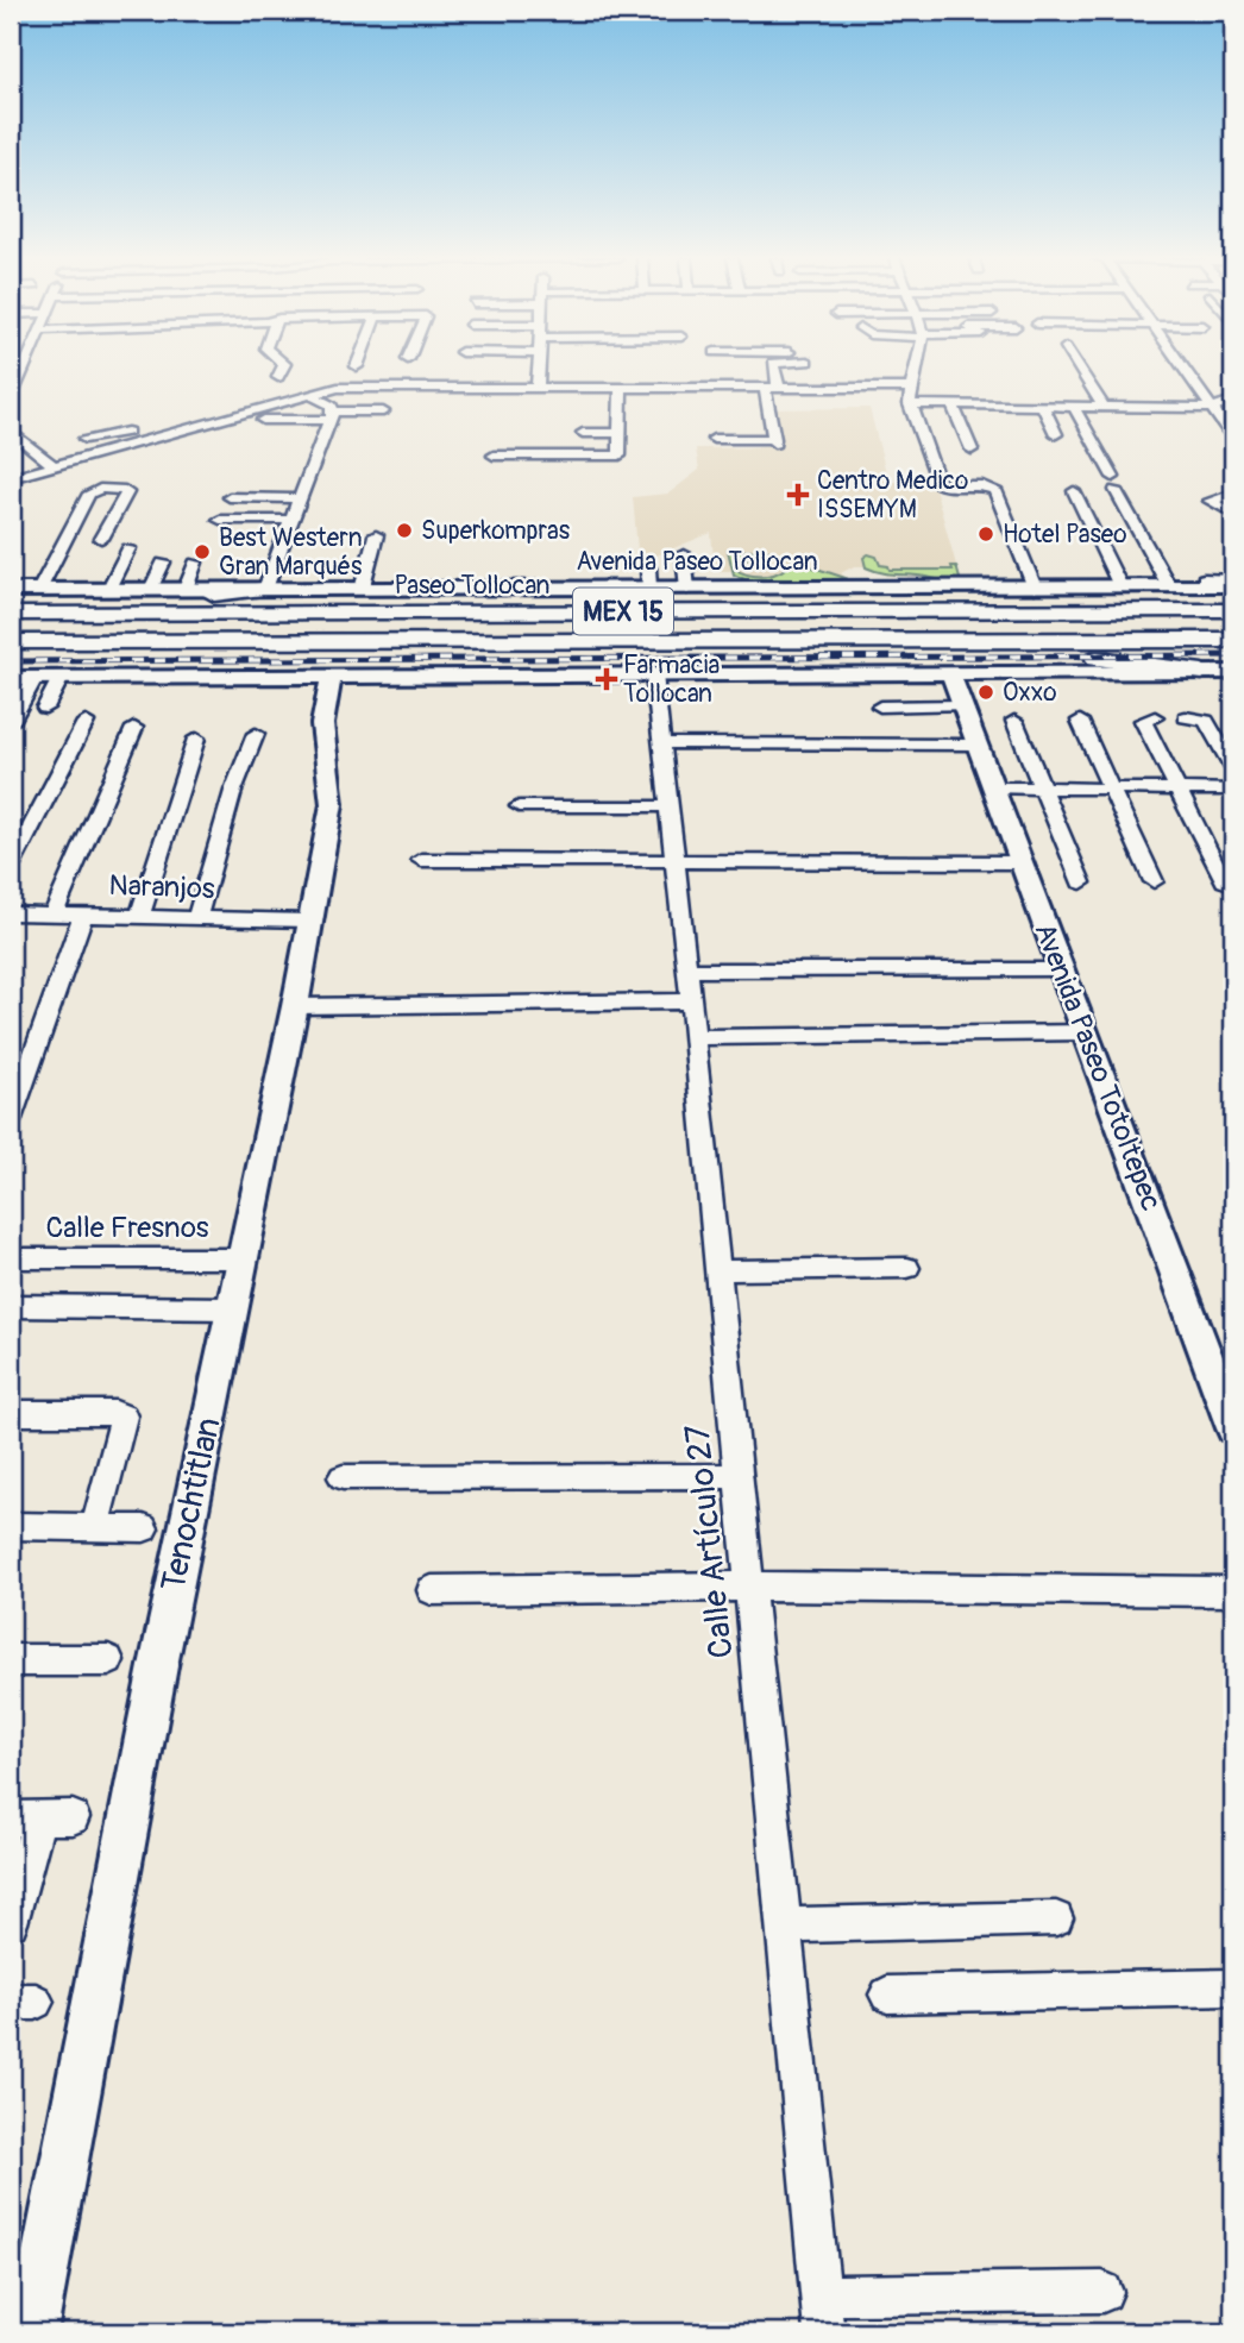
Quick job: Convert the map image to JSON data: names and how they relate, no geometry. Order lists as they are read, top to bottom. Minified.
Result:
{"streets":{"highway":["Paseo Tollocan","MEX 15"],"main road":["Avenida Paseo Tollocan","Avenida Paseo Totoltepec","Tenochtitlan"],"street":["Naranjos","Calle Fresnos","Calle Artículo 27"]},"crossings":[["Naranjos","Tenochtitlan"],["Calle Fresnos","Tenochtitlan"]],"places":{"health":["Centro Medico ISSEMYM","Farmacia Tollocan"],"other":["Superkompras","Hotel Paseo","Best Western Gran Marqués","Oxxo"]}}
